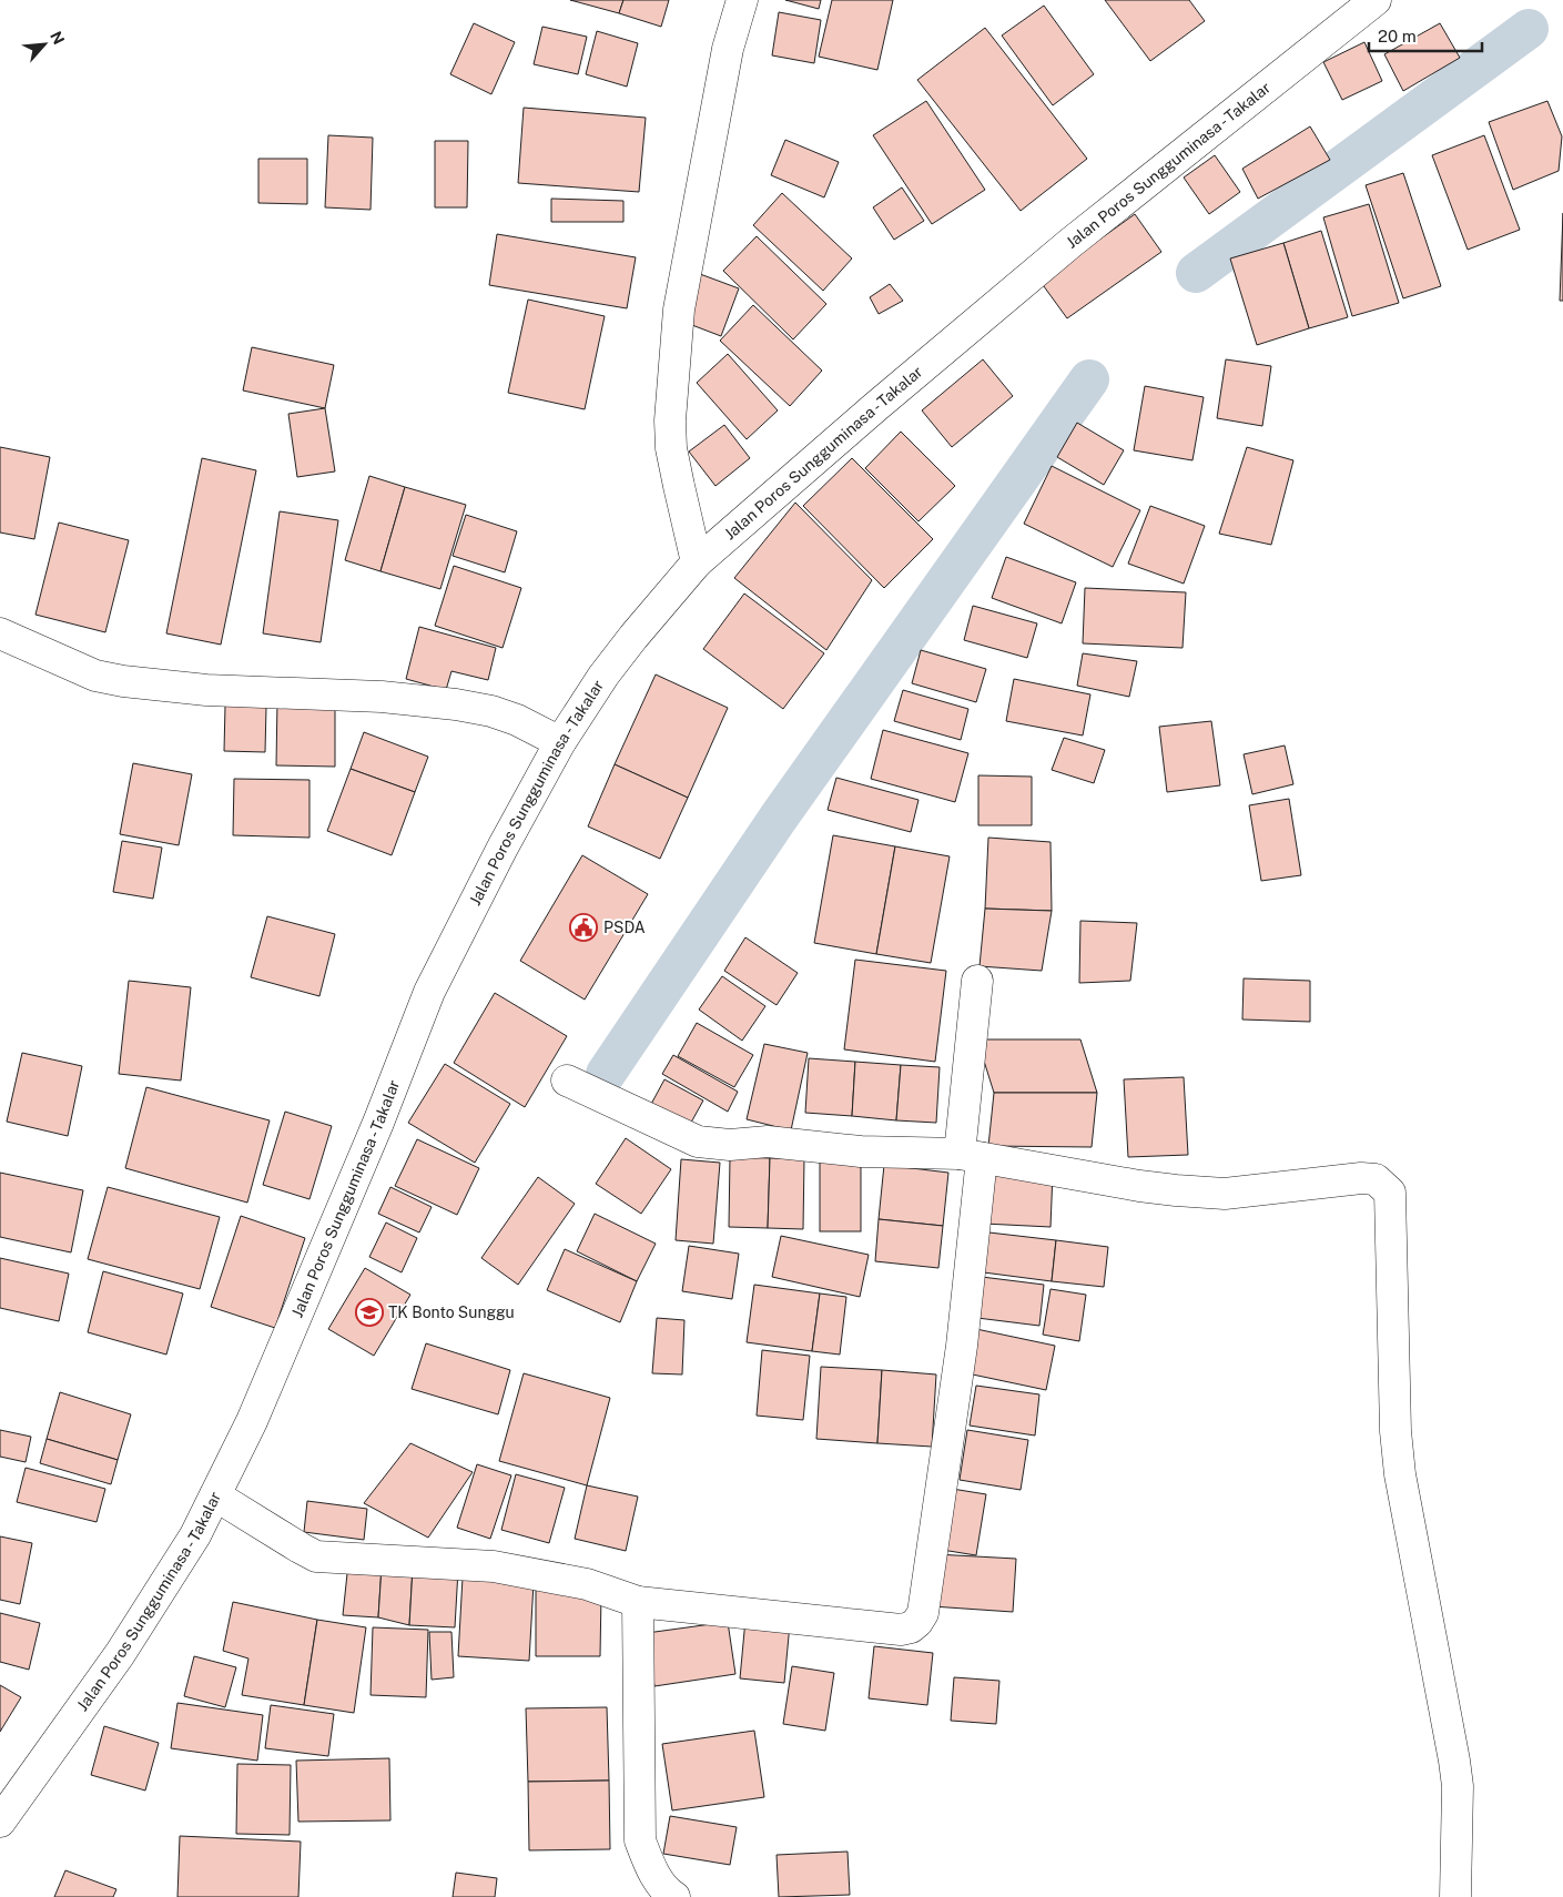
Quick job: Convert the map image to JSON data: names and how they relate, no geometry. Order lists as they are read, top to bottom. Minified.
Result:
{"streets":{"main road":["Jalan Poros Sungguminasa - Takalar"]},"places":{"public building":["PSDA"],"school or university":["TK Bonto Sunggu"]},"scale_bar":"20 m","north":"top right"}
